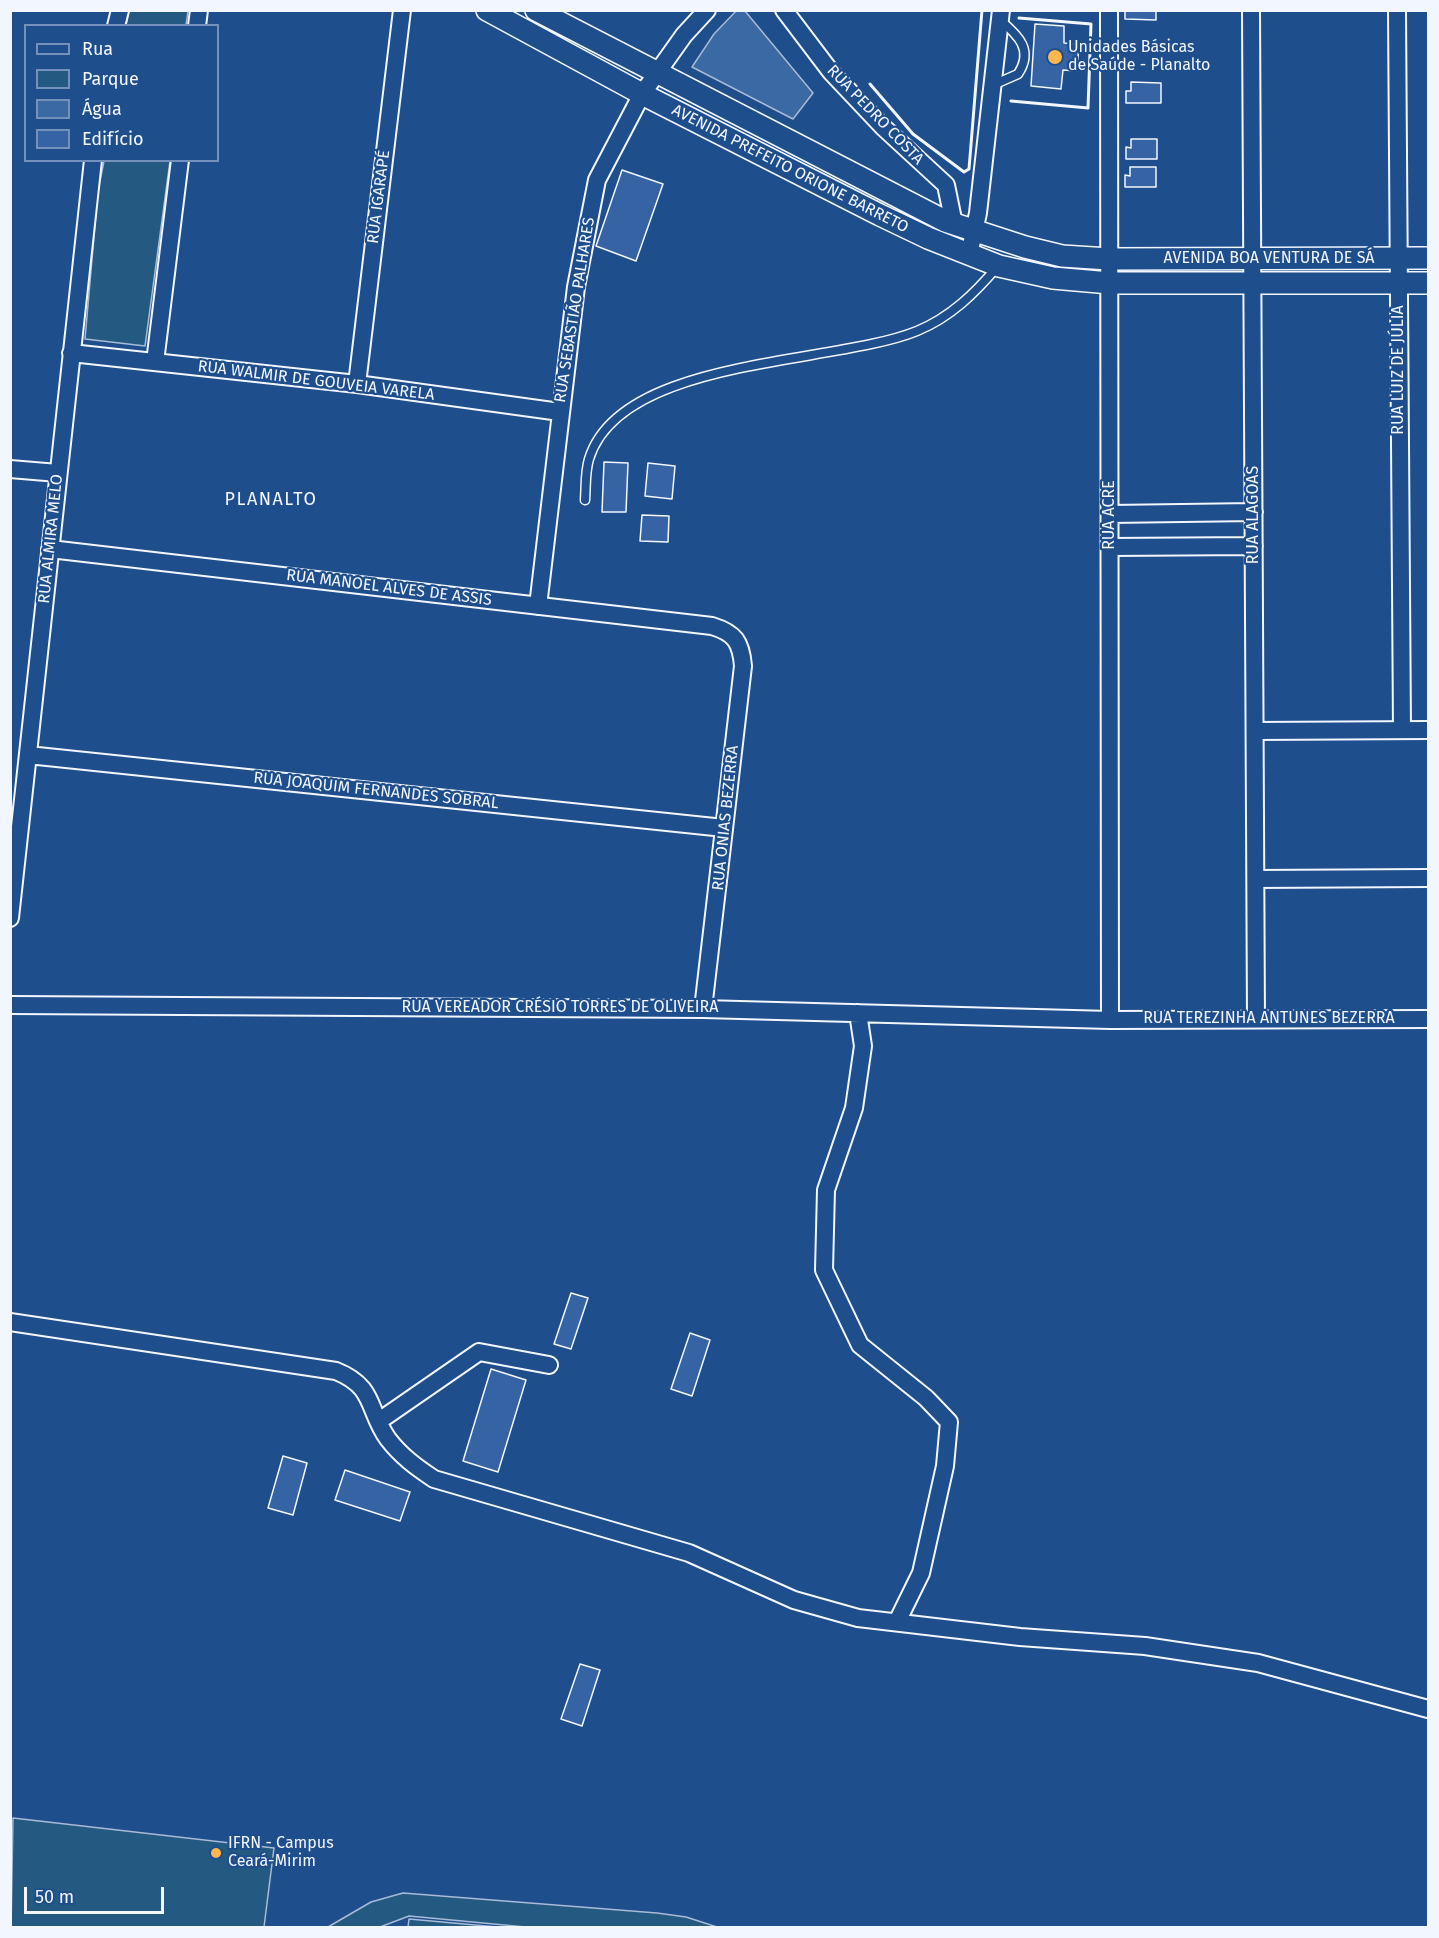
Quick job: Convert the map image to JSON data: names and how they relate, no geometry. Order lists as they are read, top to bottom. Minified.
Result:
{"streets":{"street":["RUA PEDRO COSTA","AVENIDA PREFEITO ORIONE BARRETO","RUA IGARAPÉ","AVENIDA BOA VENTURA DE SÁ","RUA SEBASTIÃO PALHARES","RUA LUIZ DE JÚLIA","RUA WALMIR DE GOUVEIA VARELA","RUA ACRE","RUA ALAGOAS","RUA ALMIRA MELO","RUA MANOEL ALVES DE ASSIS","RUA JOAQUIM FERNANDES SOBRAL","RUA ONIAS BEZERRA","RUA VEREADOR CRÉSIO TORRES DE OLIVEIRA","RUA TEREZINHA ANTUNES BEZERRA"]},"crossings":[["RUA PEDRO COSTA","AVENIDA PREFEITO ORIONE BARRETO"],["AVENIDA PREFEITO ORIONE BARRETO","AVENIDA BOA VENTURA DE SÁ"],["AVENIDA PREFEITO ORIONE BARRETO","RUA SEBASTIÃO PALHARES"],["AVENIDA PREFEITO ORIONE BARRETO","RUA ACRE"],["RUA IGARAPÉ","RUA WALMIR DE GOUVEIA VARELA"],["AVENIDA BOA VENTURA DE SÁ","RUA LUIZ DE JÚLIA"],["AVENIDA BOA VENTURA DE SÁ","RUA ACRE"],["AVENIDA BOA VENTURA DE SÁ","RUA ALAGOAS"],["RUA SEBASTIÃO PALHARES","RUA WALMIR DE GOUVEIA VARELA"],["RUA SEBASTIÃO PALHARES","RUA MANOEL ALVES DE ASSIS"],["RUA WALMIR DE GOUVEIA VARELA","RUA ALMIRA MELO"],["RUA ACRE","RUA VEREADOR CRÉSIO TORRES DE OLIVEIRA"],["RUA ACRE","RUA TEREZINHA ANTUNES BEZERRA"],["RUA ALAGOAS","RUA TEREZINHA ANTUNES BEZERRA"],["RUA ALMIRA MELO","RUA MANOEL ALVES DE ASSIS"],["RUA ALMIRA MELO","RUA JOAQUIM FERNANDES SOBRAL"],["RUA MANOEL ALVES DE ASSIS","RUA ONIAS BEZERRA"],["RUA JOAQUIM FERNANDES SOBRAL","RUA ONIAS BEZERRA"],["RUA ONIAS BEZERRA","RUA VEREADOR CRÉSIO TORRES DE OLIVEIRA"],["RUA VEREADOR CRÉSIO TORRES DE OLIVEIRA","RUA TEREZINHA ANTUNES BEZERRA"]],"districts":["PLANALTO"],"places":["Unidades Básicas de Saúde - Planalto","IFRN - Campus Ceará-Mirim"],"legend":["Rua","Parque","Água","Edifício"],"scale_bar":"50 m"}
